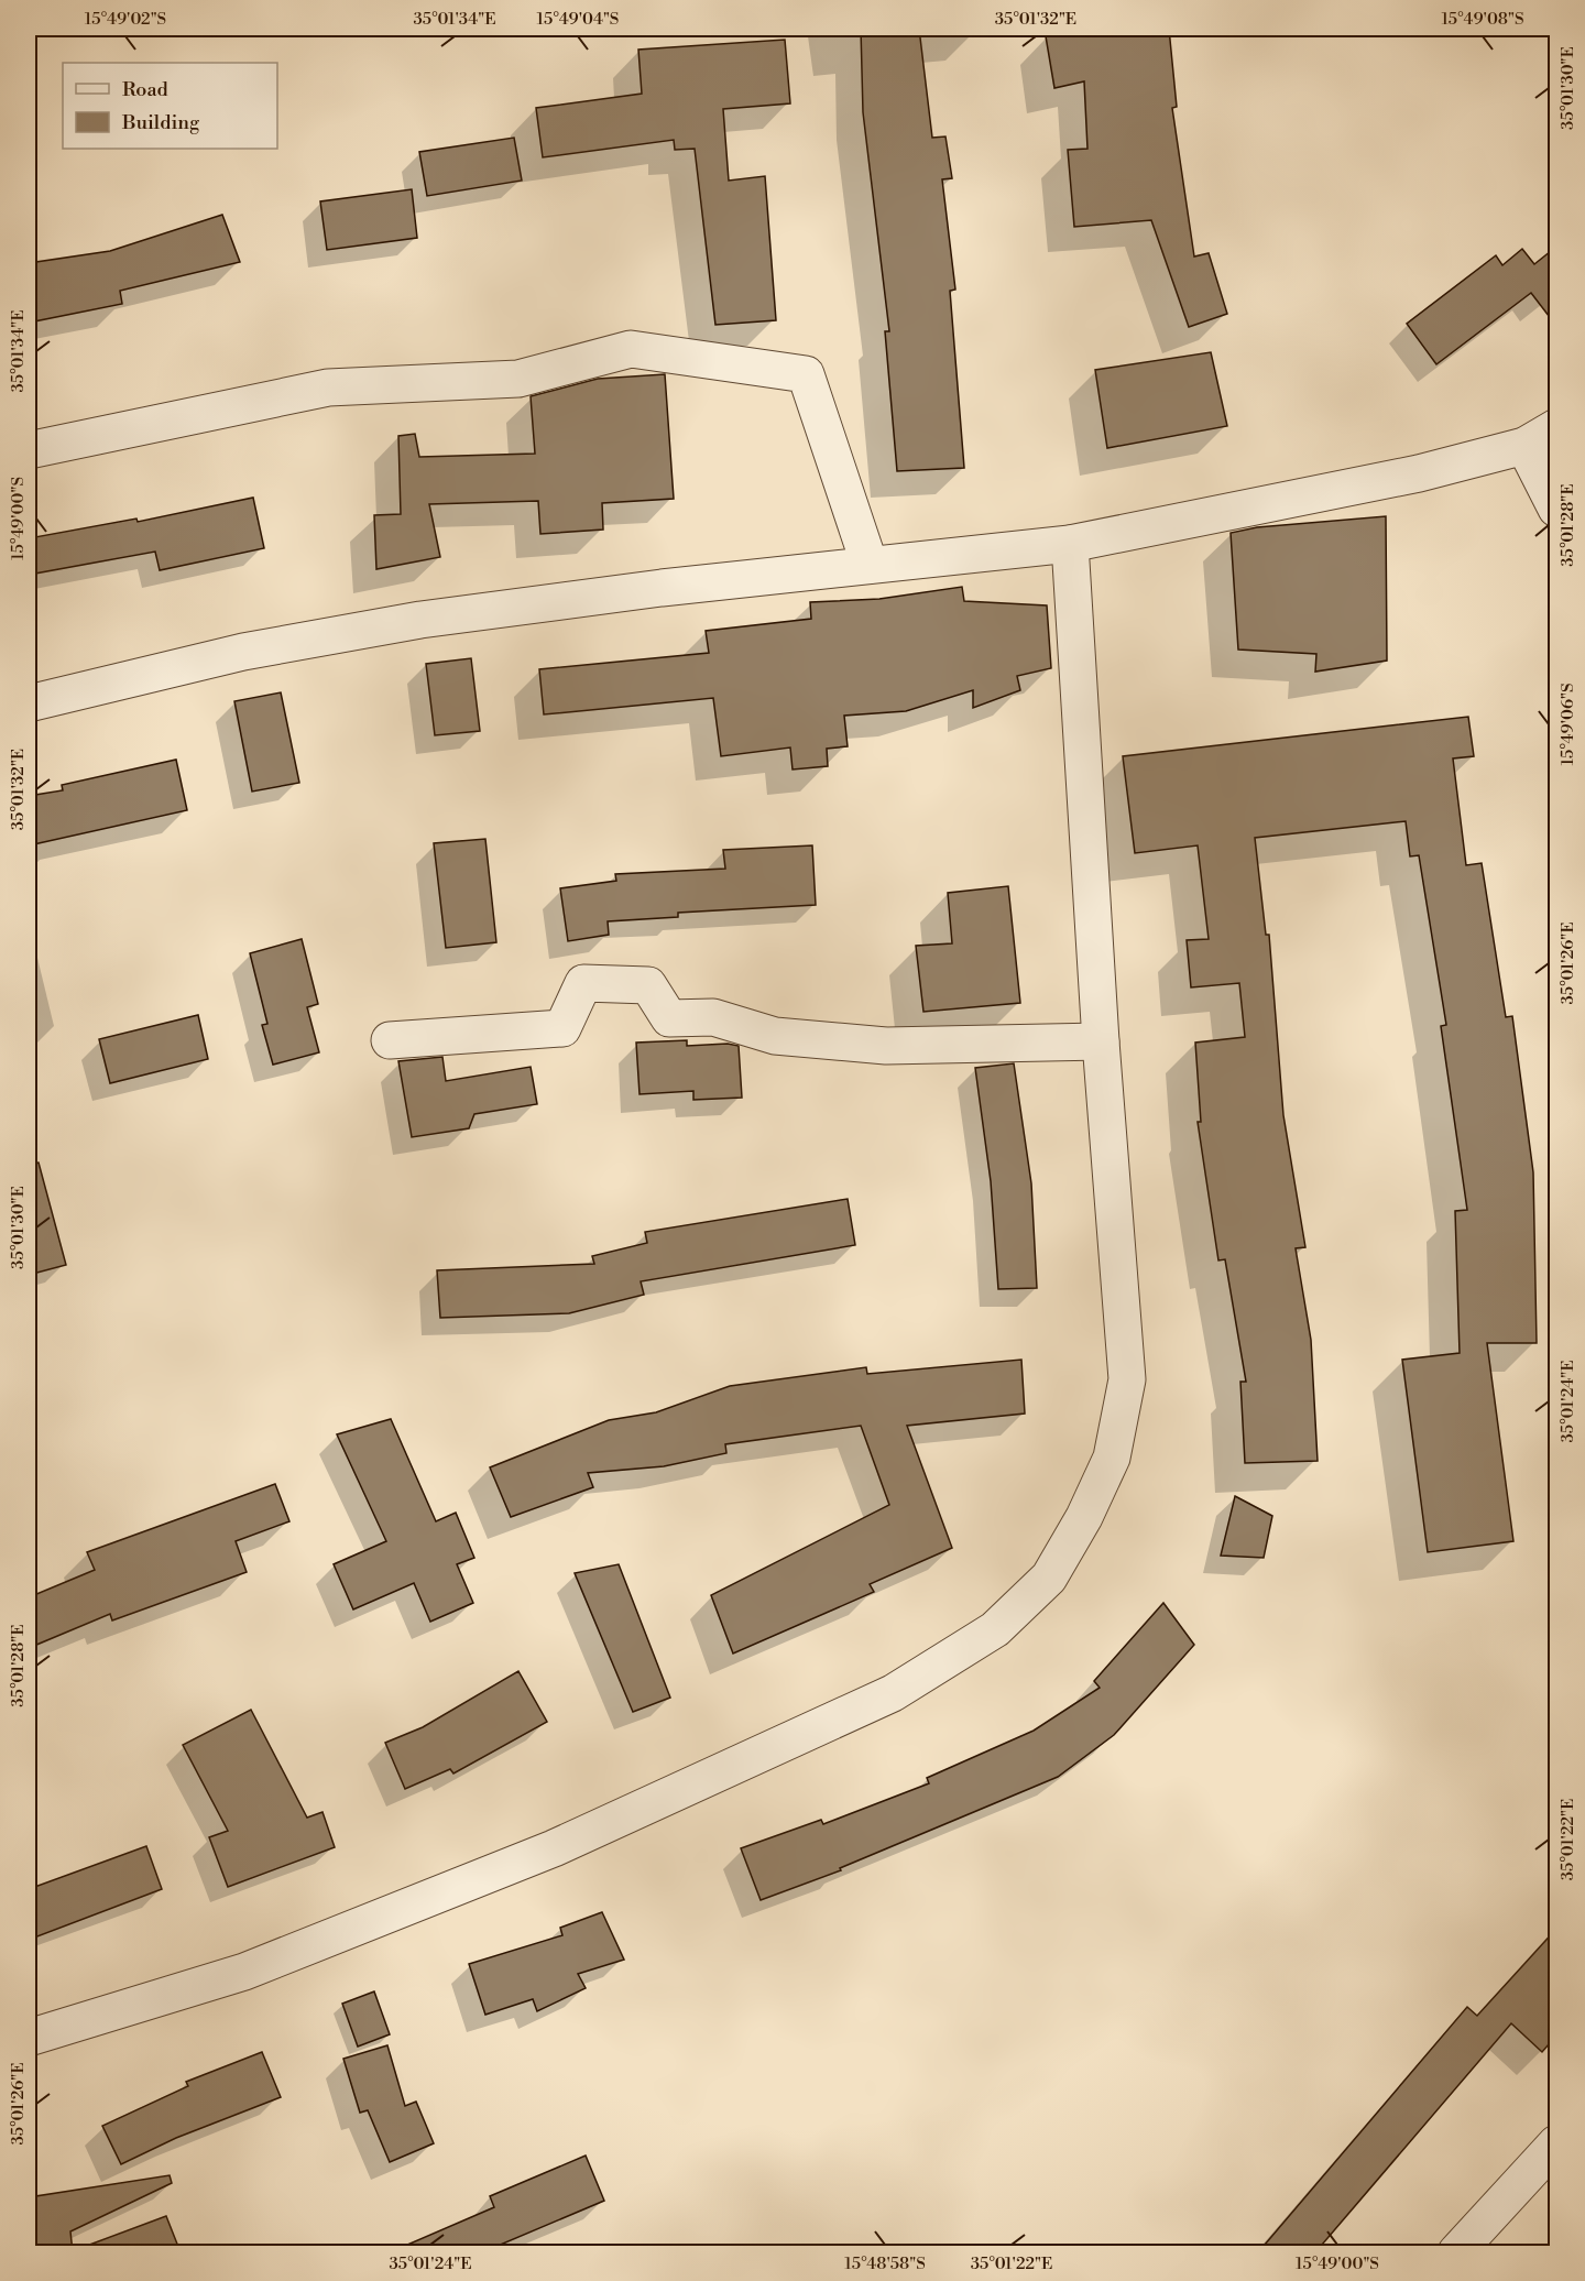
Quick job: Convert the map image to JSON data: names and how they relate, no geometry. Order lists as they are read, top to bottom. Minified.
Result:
{"legend":["Road","Building"],"coordinates":["15°49'02\"S","35°01'34\"E","15°49'04\"S","35°01'32\"E","15°49'08\"S","35°01'30\"E","15°49'00\"S","35°01'28\"E","15°49'06\"S","35°01'26\"E","35°01'24\"E","35°01'22\"E","15°48'58\"S"]}
